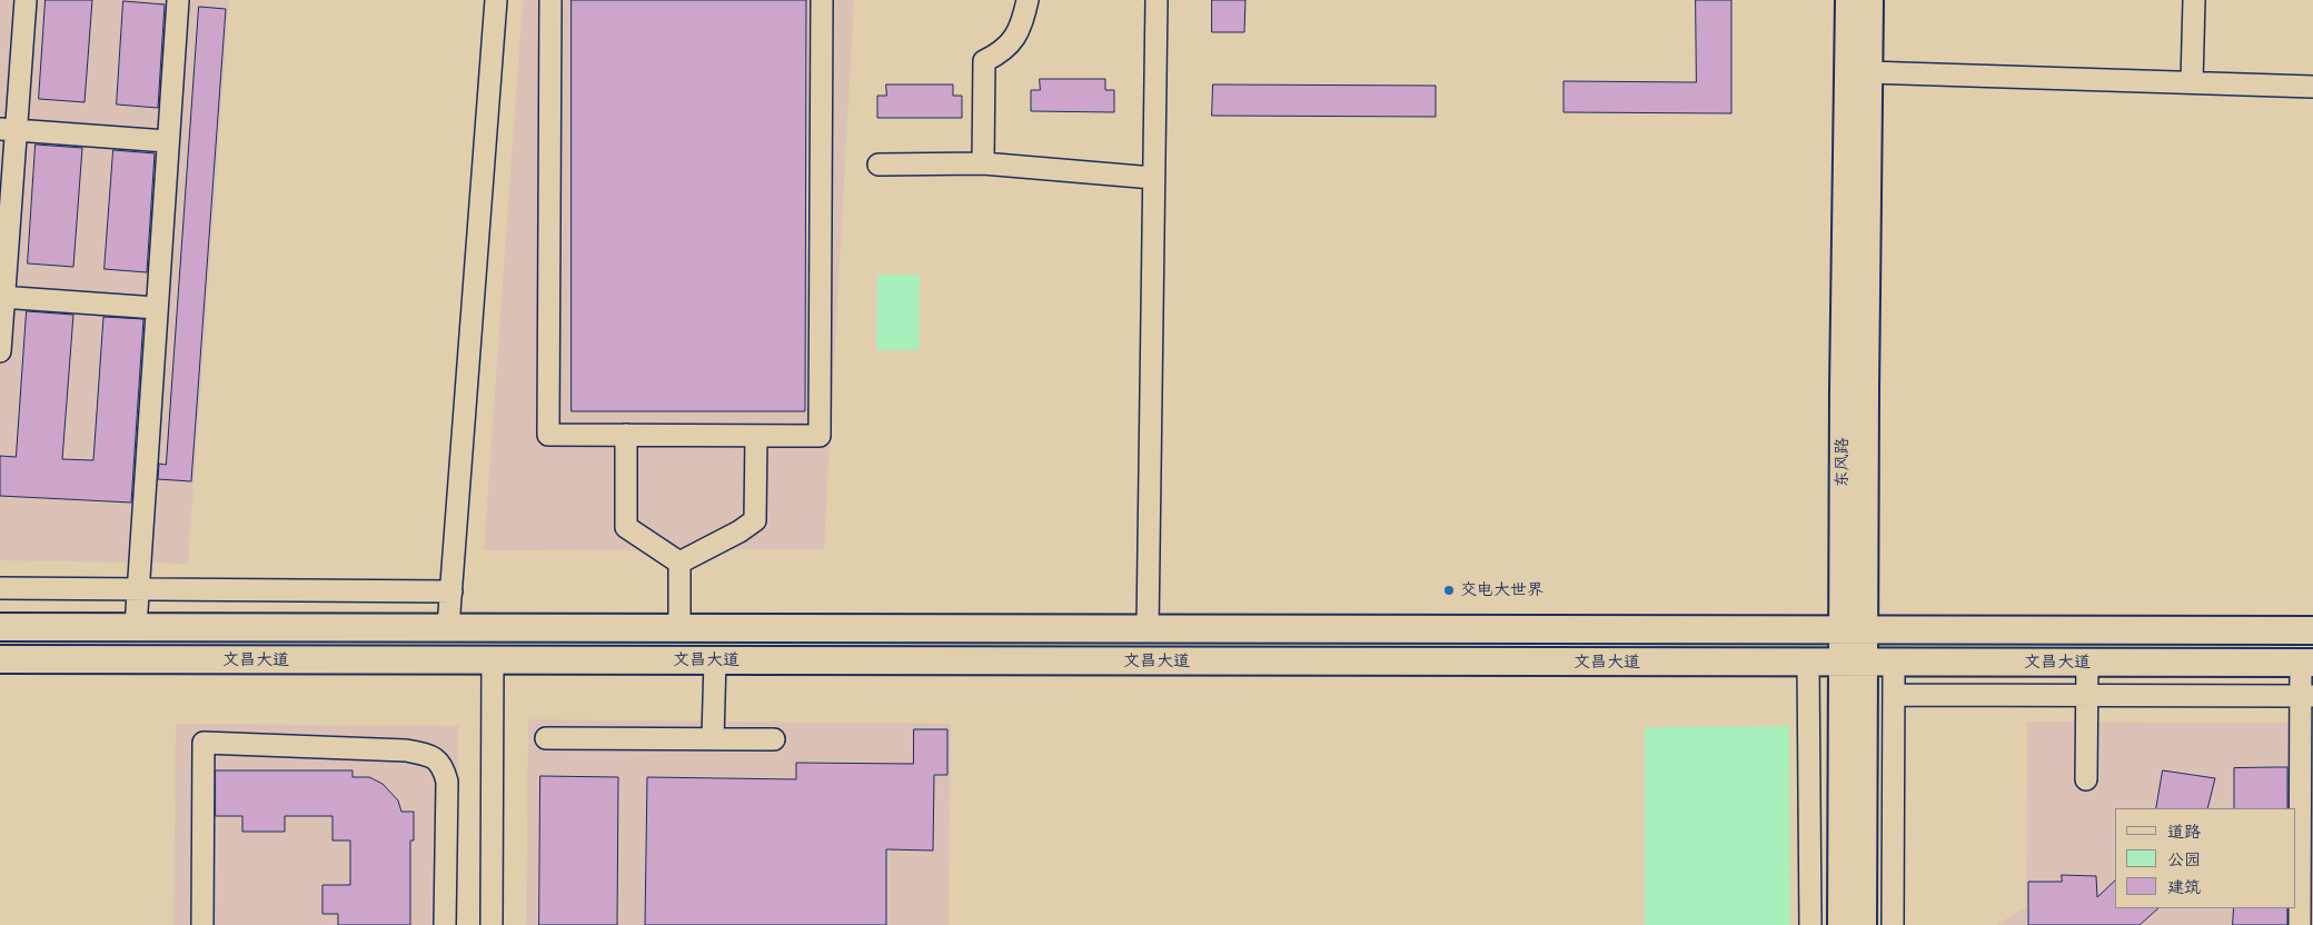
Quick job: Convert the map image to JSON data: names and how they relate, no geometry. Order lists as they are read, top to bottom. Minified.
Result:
{"streets":{"main road":["东风路","文昌大道"]},"crossings":[["东风路","文昌大道"]],"places":["交电大世界"],"legend":["道路","公园","建筑"]}
